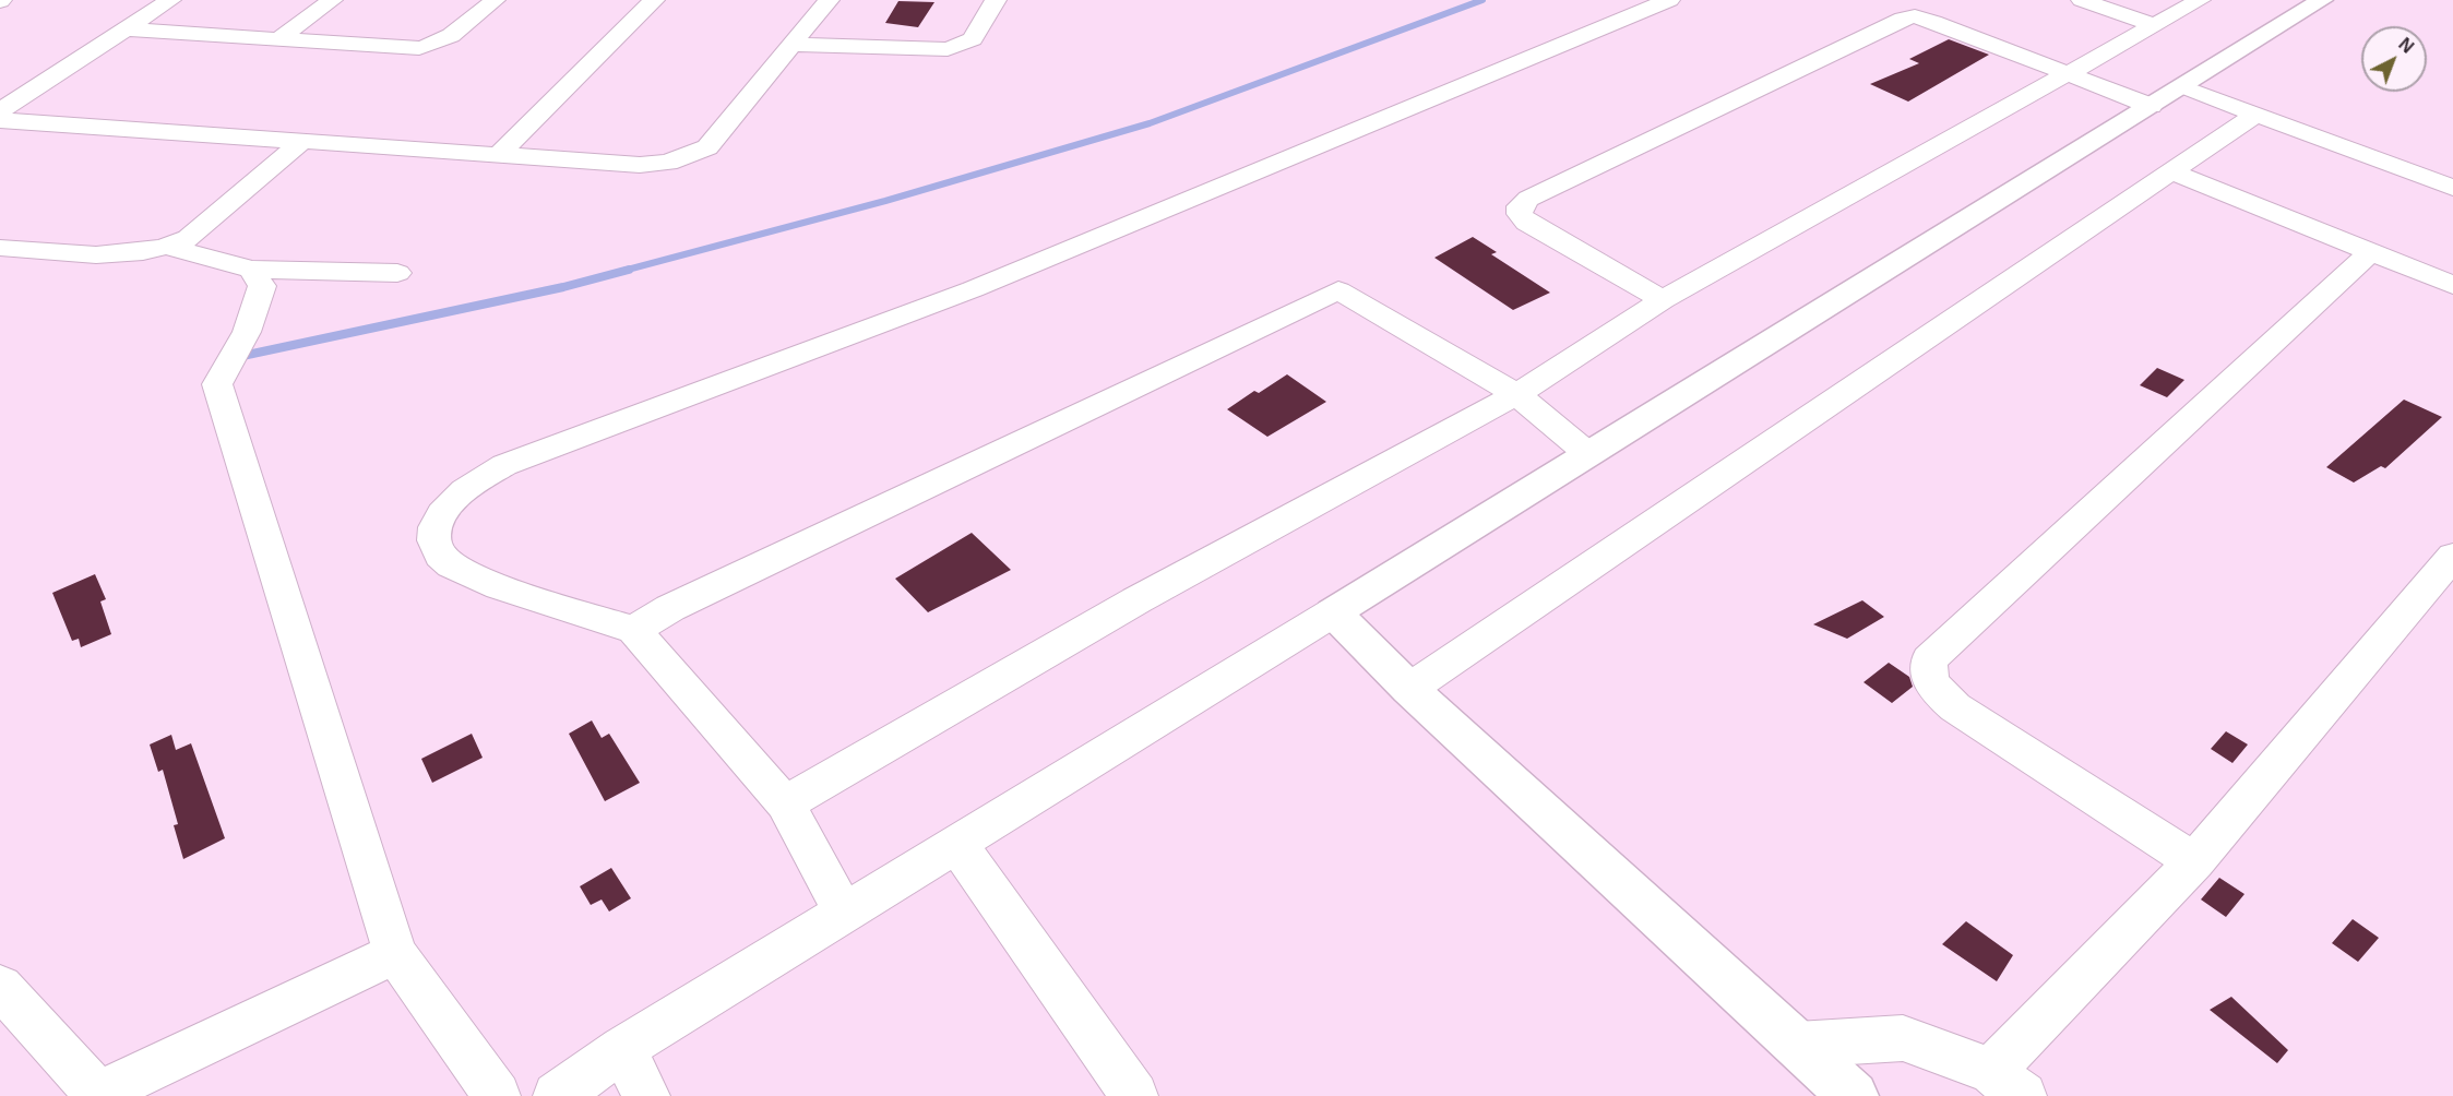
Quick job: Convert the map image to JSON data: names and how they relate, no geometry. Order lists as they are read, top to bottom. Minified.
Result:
{"north":"top right"}
